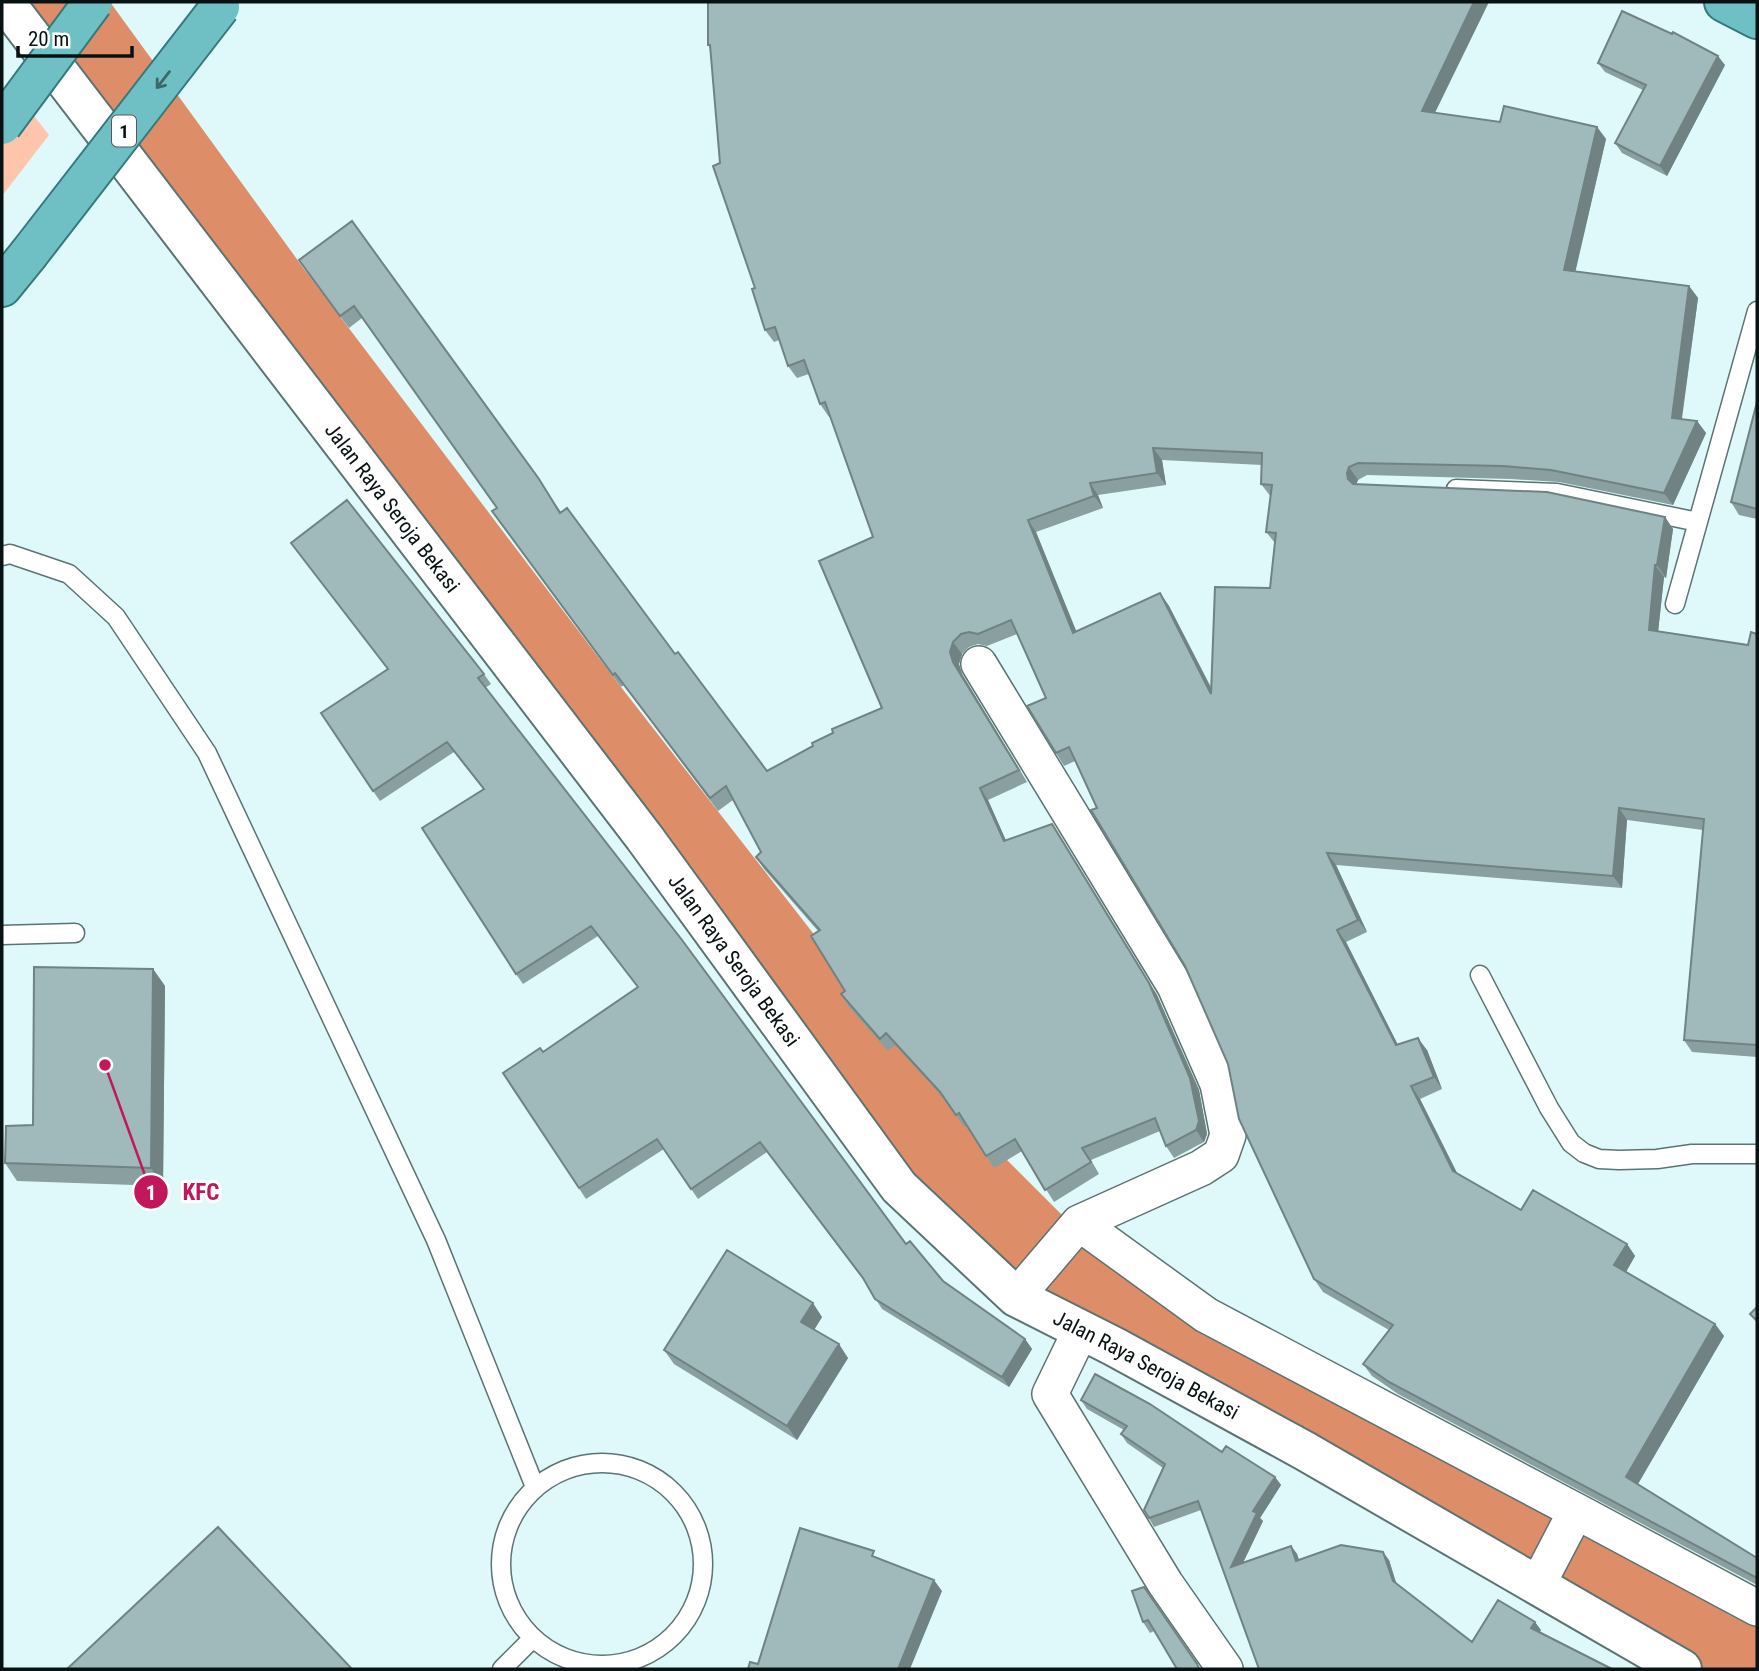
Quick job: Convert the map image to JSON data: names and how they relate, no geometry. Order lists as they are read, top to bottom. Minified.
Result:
{"streets":{"highway":["1"],"street":["Jalan Raya Seroja Bekasi"]},"places":["KFC"],"scale_bar":"20 m"}
